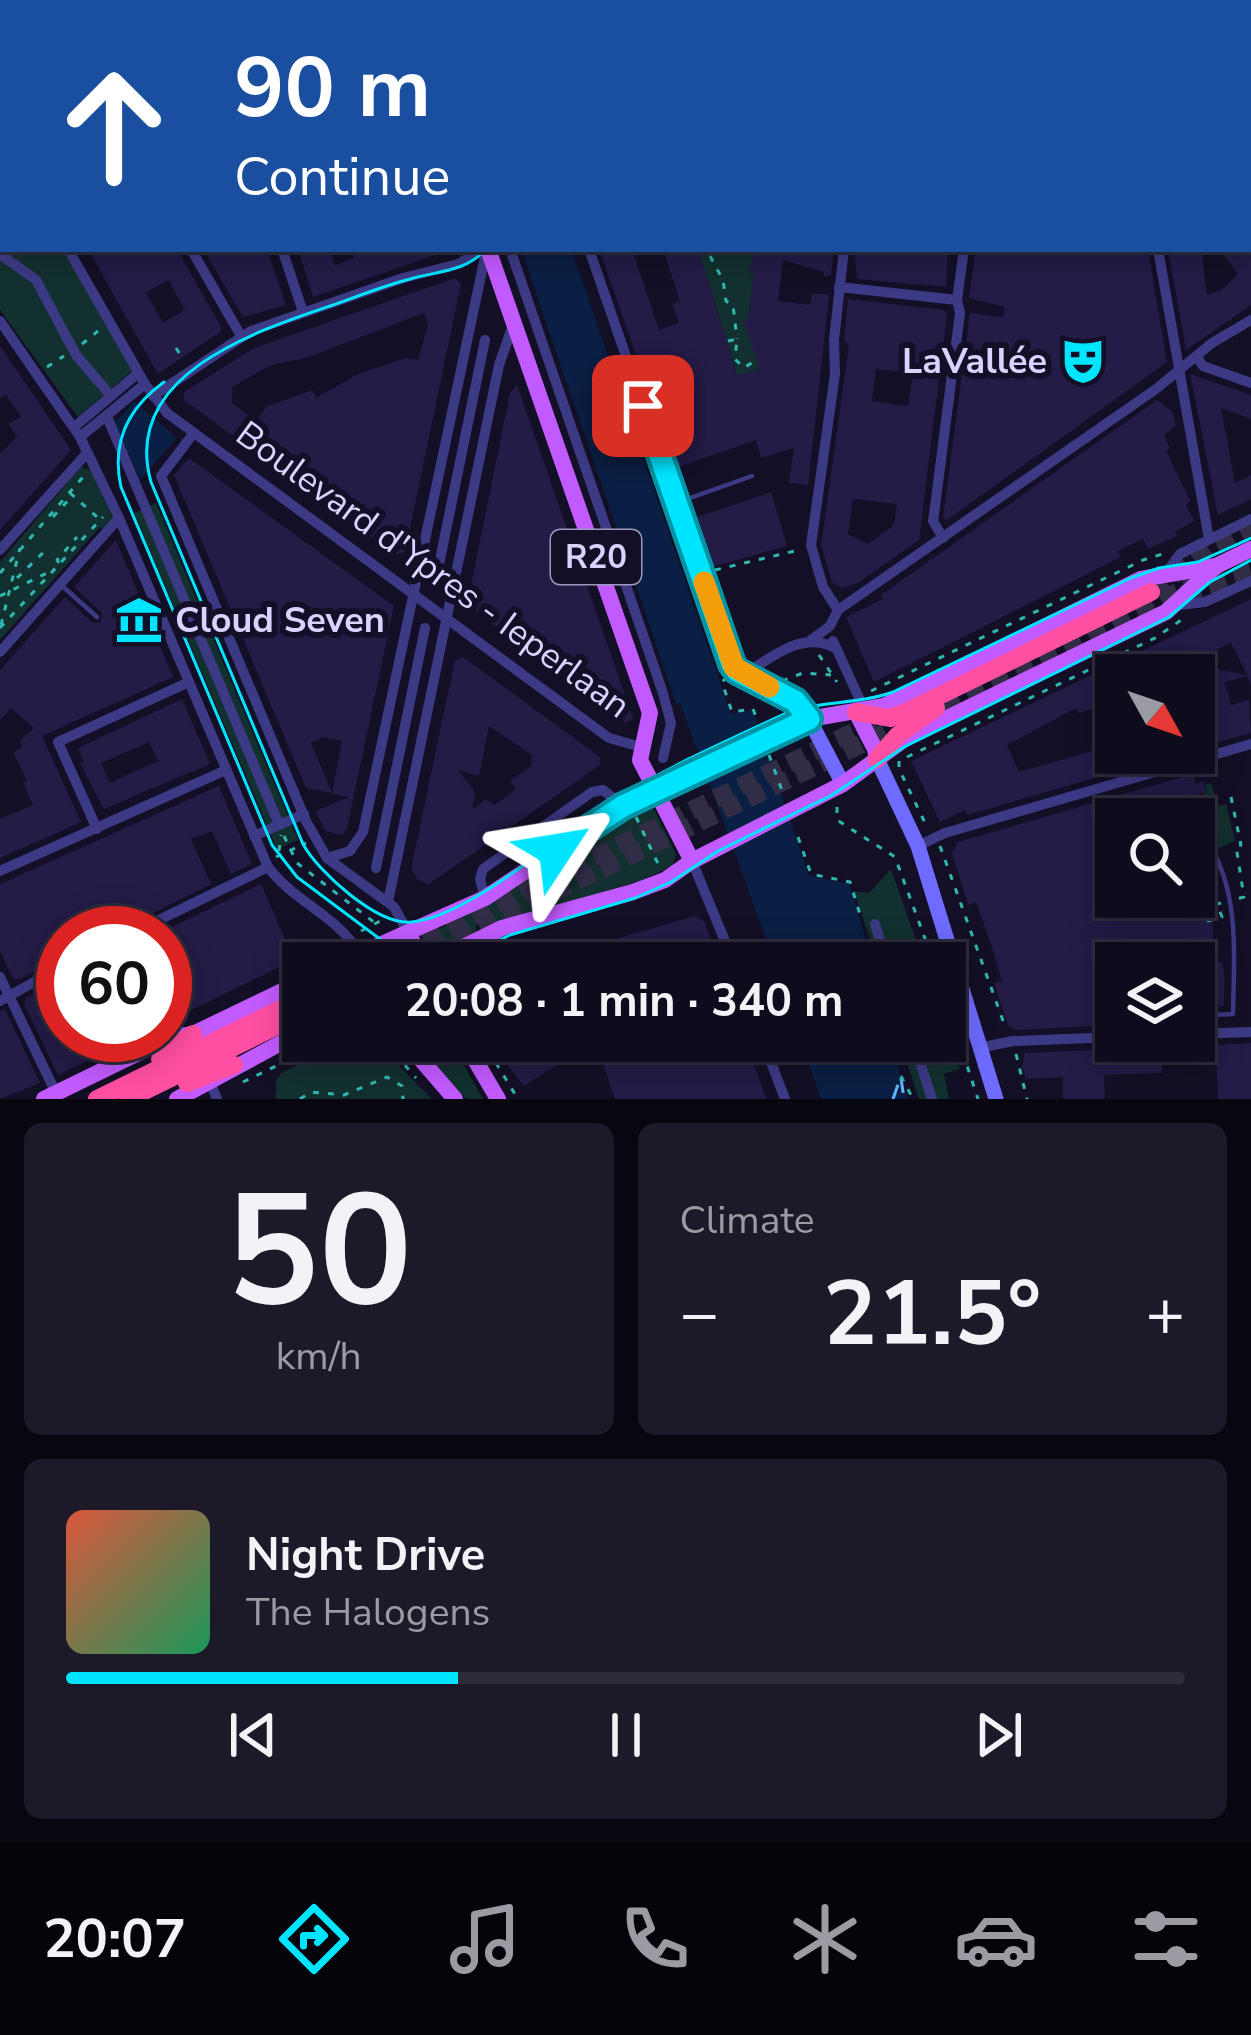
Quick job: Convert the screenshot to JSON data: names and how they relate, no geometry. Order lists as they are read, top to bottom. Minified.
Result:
{"streets":{"main road":["R20"],"street":["Boulevard d'Ypres - Ieperlaan"]},"crossings":[["R20","Boulevard d'Ypres - Ieperlaan"]],"places":{"theatre":["LaVallée"],"museum":["Cloud Seven"]},"north":"bottom right","page":{"turn":["90 m","Continue"],"limit":"60","trip":"20:08 · 1 min · 340 m","tile":[["50","km/h"],"Climate"],"heat":["−","21.5°","+"],"song":["Night Drive","The Halogens"],"tabs":"20:07"}}
